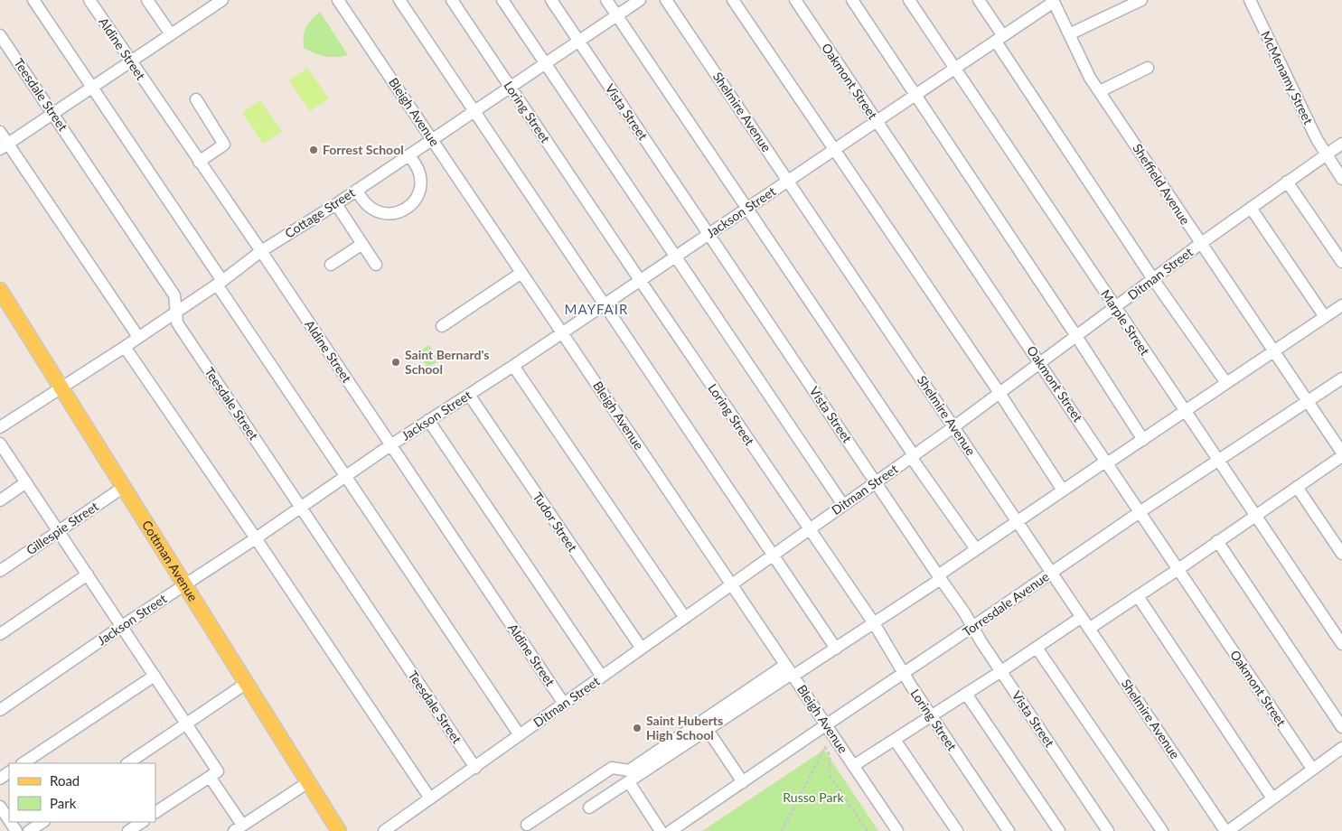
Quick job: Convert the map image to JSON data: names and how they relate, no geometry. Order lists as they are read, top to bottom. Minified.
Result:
{"streets":{"main road":["Cottman Avenue"],"street":["Aldine Street","McMenamy Street","Oakmont Street","Teesdale Street","Bleigh Avenue","Loring Street","Vista Street","Shelmire Avenue","Sheffield Avenue","Jackson Street","Cottage Street","Ditman Street","Marple Street","Tudor Street","Gillespie Street","Torresdale Avenue"]},"crossings":[["Aldine Street","Jackson Street"],["Aldine Street","Cottage Street"],["Aldine Street","Ditman Street"],["McMenamy Street","Ditman Street"],["Oakmont Street","Jackson Street"],["Oakmont Street","Ditman Street"],["Oakmont Street","Torresdale Avenue"],["Teesdale Street","Jackson Street"],["Teesdale Street","Cottage Street"],["Teesdale Street","Ditman Street"],["Bleigh Avenue","Jackson Street"],["Bleigh Avenue","Cottage Street"],["Bleigh Avenue","Ditman Street"],["Bleigh Avenue","Torresdale Avenue"],["Loring Street","Jackson Street"],["Loring Street","Cottage Street"],["Loring Street","Ditman Street"],["Loring Street","Torresdale Avenue"],["Vista Street","Jackson Street"],["Vista Street","Cottage Street"],["Vista Street","Ditman Street"],["Vista Street","Torresdale Avenue"],["Shelmire Avenue","Jackson Street"],["Shelmire Avenue","Ditman Street"],["Shelmire Avenue","Torresdale Avenue"],["Sheffield Avenue","Jackson Street"],["Sheffield Avenue","Ditman Street"],["Sheffield Avenue","Torresdale Avenue"],["Jackson Street","Marple Street"],["Jackson Street","Tudor Street"],["Jackson Street","Cottman Avenue"],["Cottage Street","Cottman Avenue"],["Ditman Street","Marple Street"],["Ditman Street","Tudor Street"],["Marple Street","Torresdale Avenue"],["Gillespie Street","Cottman Avenue"]],"districts":["MAYFAIR"],"parks":["Russo Park"],"places":["Forrest School","Saint Bernard's School","Saint Huberts High School"],"legend":["Road","Park"]}
